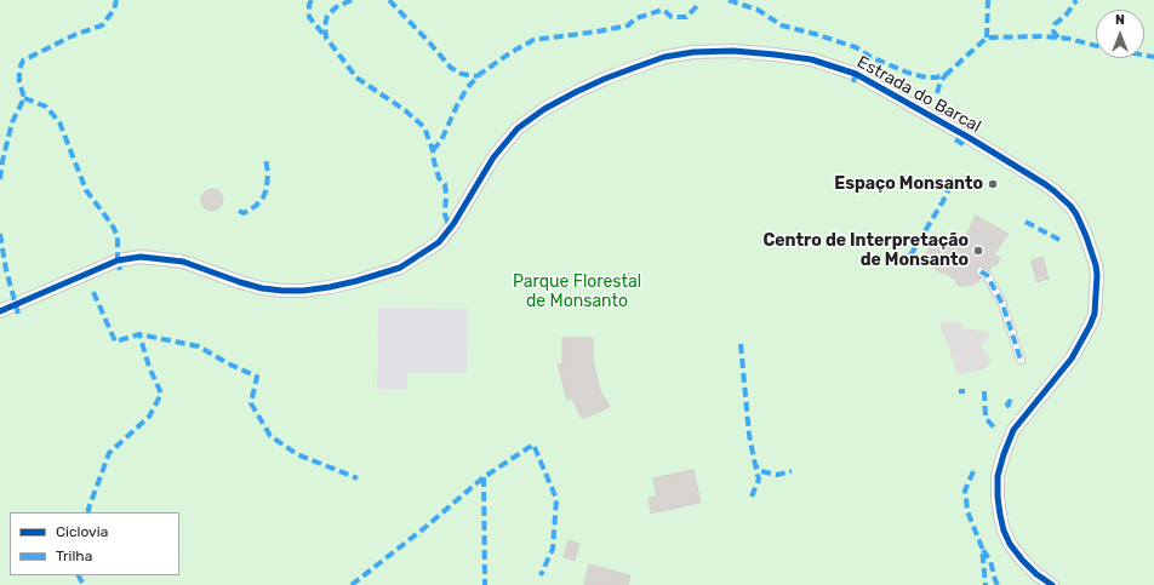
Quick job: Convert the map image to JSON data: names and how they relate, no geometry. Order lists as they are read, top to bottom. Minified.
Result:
{"streets":{"street":["Estrada do Barcal"]},"parks":["Parque Florestal de Monsanto"],"places":["Espaço Monsanto","Centro de Interpretação de Monsanto"],"legend":["Ciclovia","Trilha"],"north":"top"}
